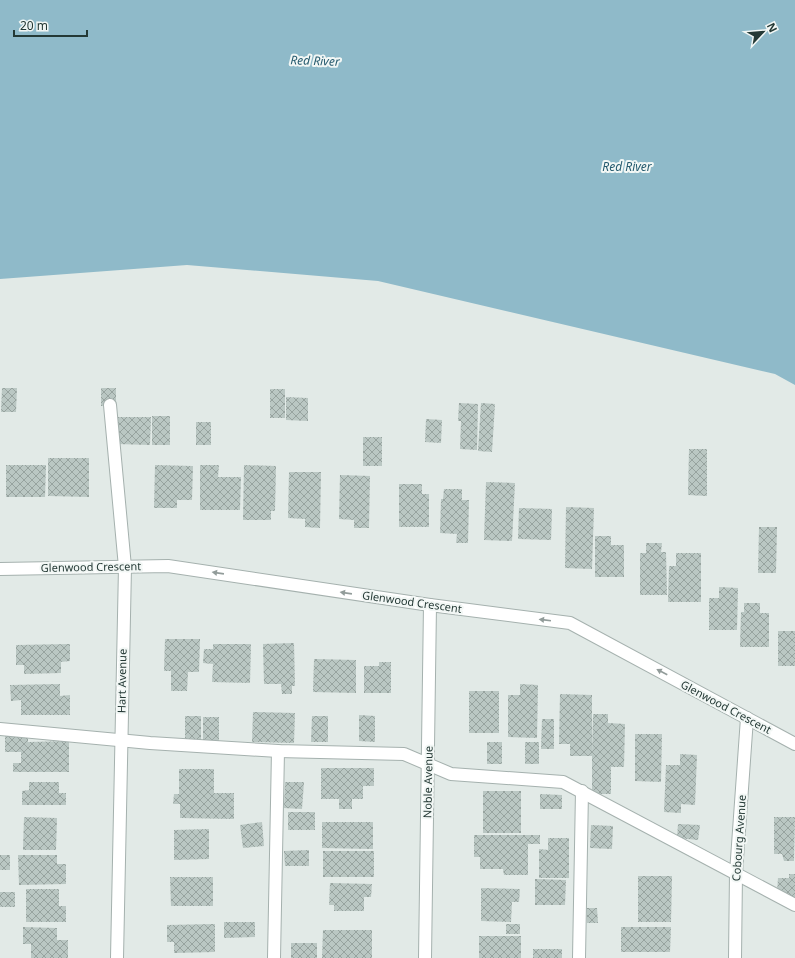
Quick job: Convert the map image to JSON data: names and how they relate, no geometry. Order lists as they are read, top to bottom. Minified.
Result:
{"streets":{"street":["Glenwood Crescent","Hart Avenue","Noble Avenue","Cobourg Avenue"]},"crossings":[["Glenwood Crescent","Hart Avenue"],["Glenwood Crescent","Noble Avenue"],["Glenwood Crescent","Cobourg Avenue"]],"one_way":["Glenwood Crescent"],"water":["Red River"],"scale_bar":"20 m","north":"top right"}
